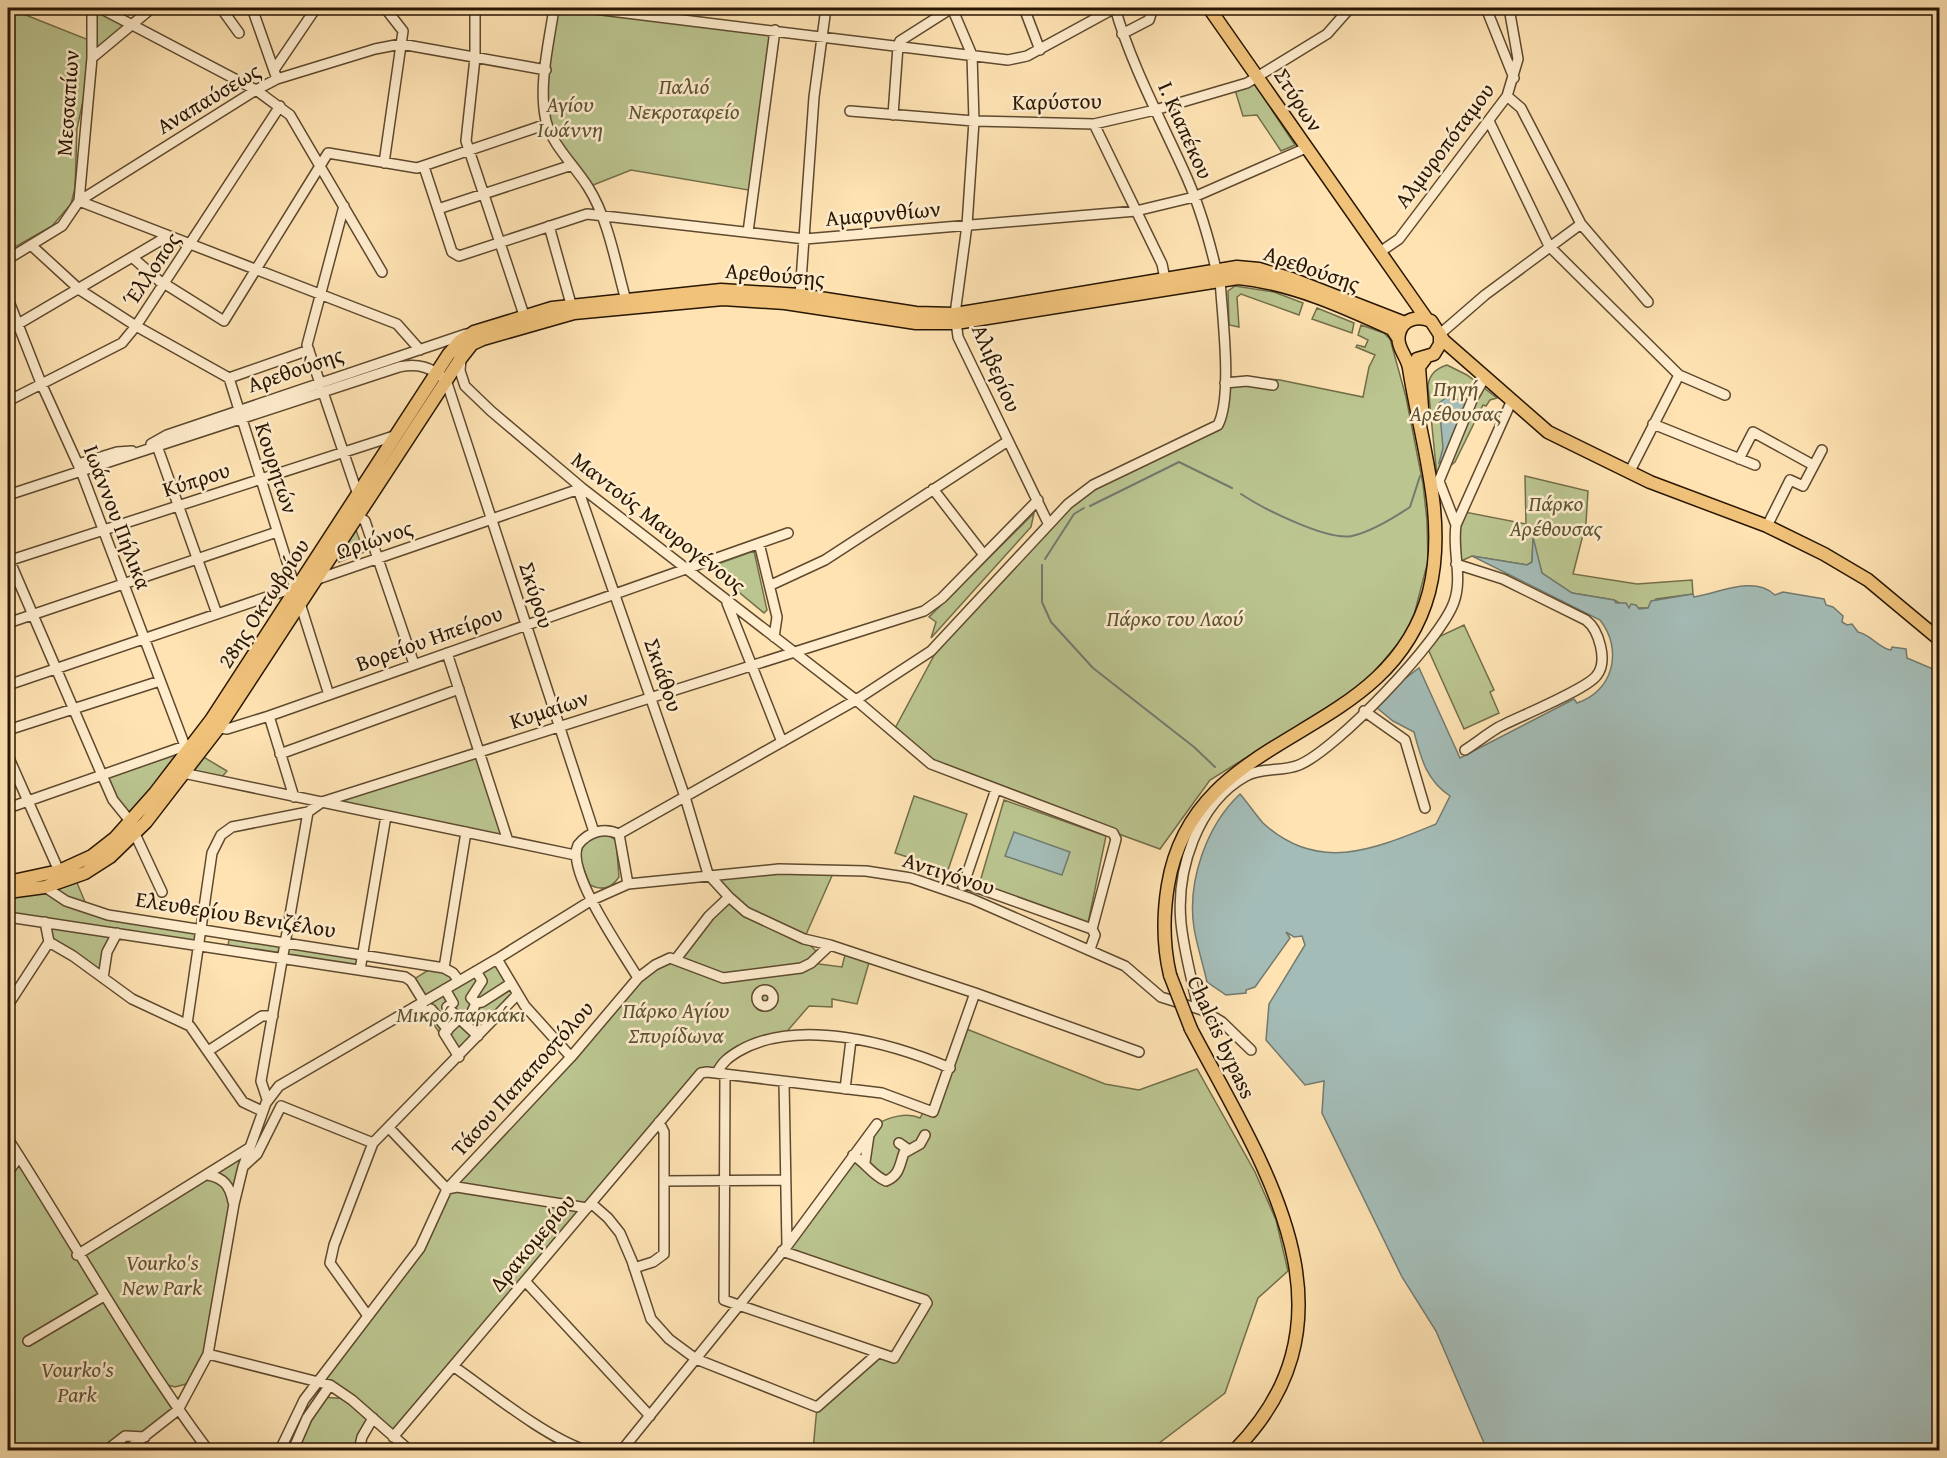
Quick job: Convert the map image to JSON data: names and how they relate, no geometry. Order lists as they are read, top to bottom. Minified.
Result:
{"streets":{"main road":["Στύρων","Αρεθούσης","28ης Οκτωβρίου","Chalcis bypass"],"street":["Αναπαύσεως","Καρύστου","Μεσσαπίων","Ι. Κιαπέκου","Αλμυροπόταμου","Αμαρυνθίων","Έλλοπος","Αλιβερίου","Κουρητών","Κύπρου","Ιωάννου Πήλικα","Μαντούς Μαυρογένους","Ωριώνος","Σκύρου","Βορείου Ηπείρου","Σκιάθου","Κυμαίων","Αντιγόνου","Ελευθερίου Βενιζέλου","Τάσου Παπαποστόλου","Δρακομερίου"]},"crossings":[["Αναπαύσεως","Μεσσαπίων"],["Στύρων","Καρύστου"],["Στύρων","Αλμυροπόταμου"],["Στύρων","Αμαρυνθίων"],["Στύρων","Αρεθούσης"],["Στύρων","Chalcis bypass"],["Καρύστου","Ι. Κιαπέκου"],["Καρύστου","Αλιβερίου"],["Ι. Κιαπέκου","Αμαρυνθίων"],["Ι. Κιαπέκου","Αρεθούσης"],["Ι. Κιαπέκου","Αλιβερίου"],["Αμαρυνθίων","Αλιβερίου"],["Αρεθούσης","Αλιβερίου"],["Αρεθούσης","Κουρητών"],["Αρεθούσης","Ιωάννου Πήλικα"],["Αρεθούσης","Μαντούς Μαυρογένους"],["Αρεθούσης","Σκύρου"],["Αρεθούσης","28ης Οκτωβρίου"],["Αρεθούσης","Chalcis bypass"],["Έλλοπος","Ιωάννου Πήλικα"],["Αλιβερίου","Κυμαίων"],["Κουρητών","Κύπρου"],["Κουρητών","Ωριώνος"],["Κουρητών","28ης Οκτωβρίου"],["Κουρητών","Βορείου Ηπείρου"],["Κύπρου","Ιωάννου Πήλικα"],["Κύπρου","28ης Οκτωβρίου"],["Ιωάννου Πήλικα","Ωριώνος"],["Ιωάννου Πήλικα","28ης Οκτωβρίου"],["Μαντούς Μαυρογένους","Ωριώνος"],["Μαντούς Μαυρογένους","Βορείου Ηπείρου"],["Μαντούς Μαυρογένους","Σκιάθου"],["Μαντούς Μαυρογένους","Κυμαίων"],["Ωριώνος","Σκύρου"],["Ωριώνος","28ης Οκτωβρίου"],["Ωριώνος","Σκιάθου"],["Σκύρου","28ης Οκτωβρίου"],["Σκύρου","Βορείου Ηπείρου"],["Σκύρου","Κυμαίων"],["28ης Οκτωβρίου","Βορείου Ηπείρου"],["28ης Οκτωβρίου","Ελευθερίου Βενιζέλου"],["Βορείου Ηπείρου","Σκιάθου"],["Σκιάθου","Κυμαίων"],["Σκιάθου","Αντιγόνου"],["Κυμαίων","Ελευθερίου Βενιζέλου"]],"parks":["Παλιό Νεκροταφείο","Αγίου Ιωάννη","Πηγή Αρέθουσας","Πάρκο Αρέθουσας","Πάρκο του Λαού","Πάρκο Αγίου Σπυρίδωνα","Μικρό παρκάκι","Vourko's New Park","Vourko's Park"]}
